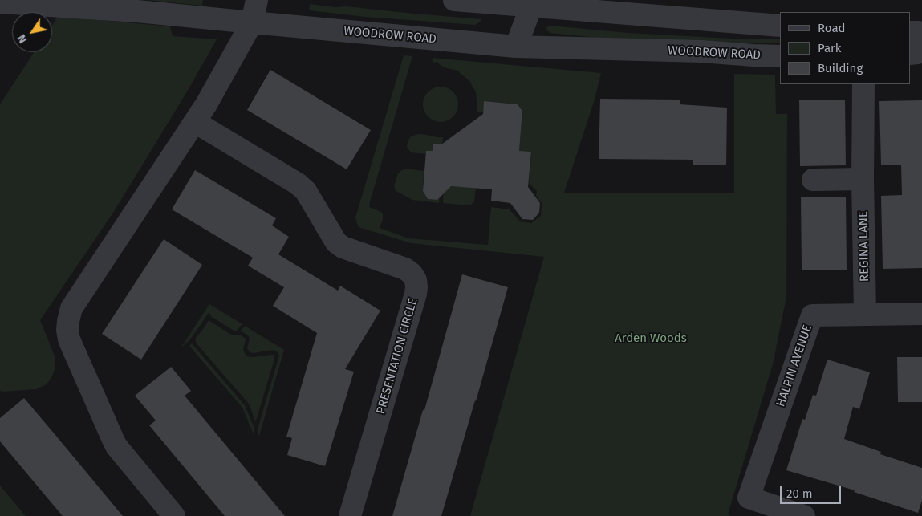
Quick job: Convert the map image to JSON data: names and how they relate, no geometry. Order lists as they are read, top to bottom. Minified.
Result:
{"streets":{"street":["WOODROW ROAD","REGINA LANE","PRESENTATION CIRCLE","HALPIN AVENUE"]},"crossings":[["REGINA LANE","HALPIN AVENUE"]],"parks":["Arden Woods"],"legend":["Road","Park","Building"],"scale_bar":"20 m","north":"bottom left"}
